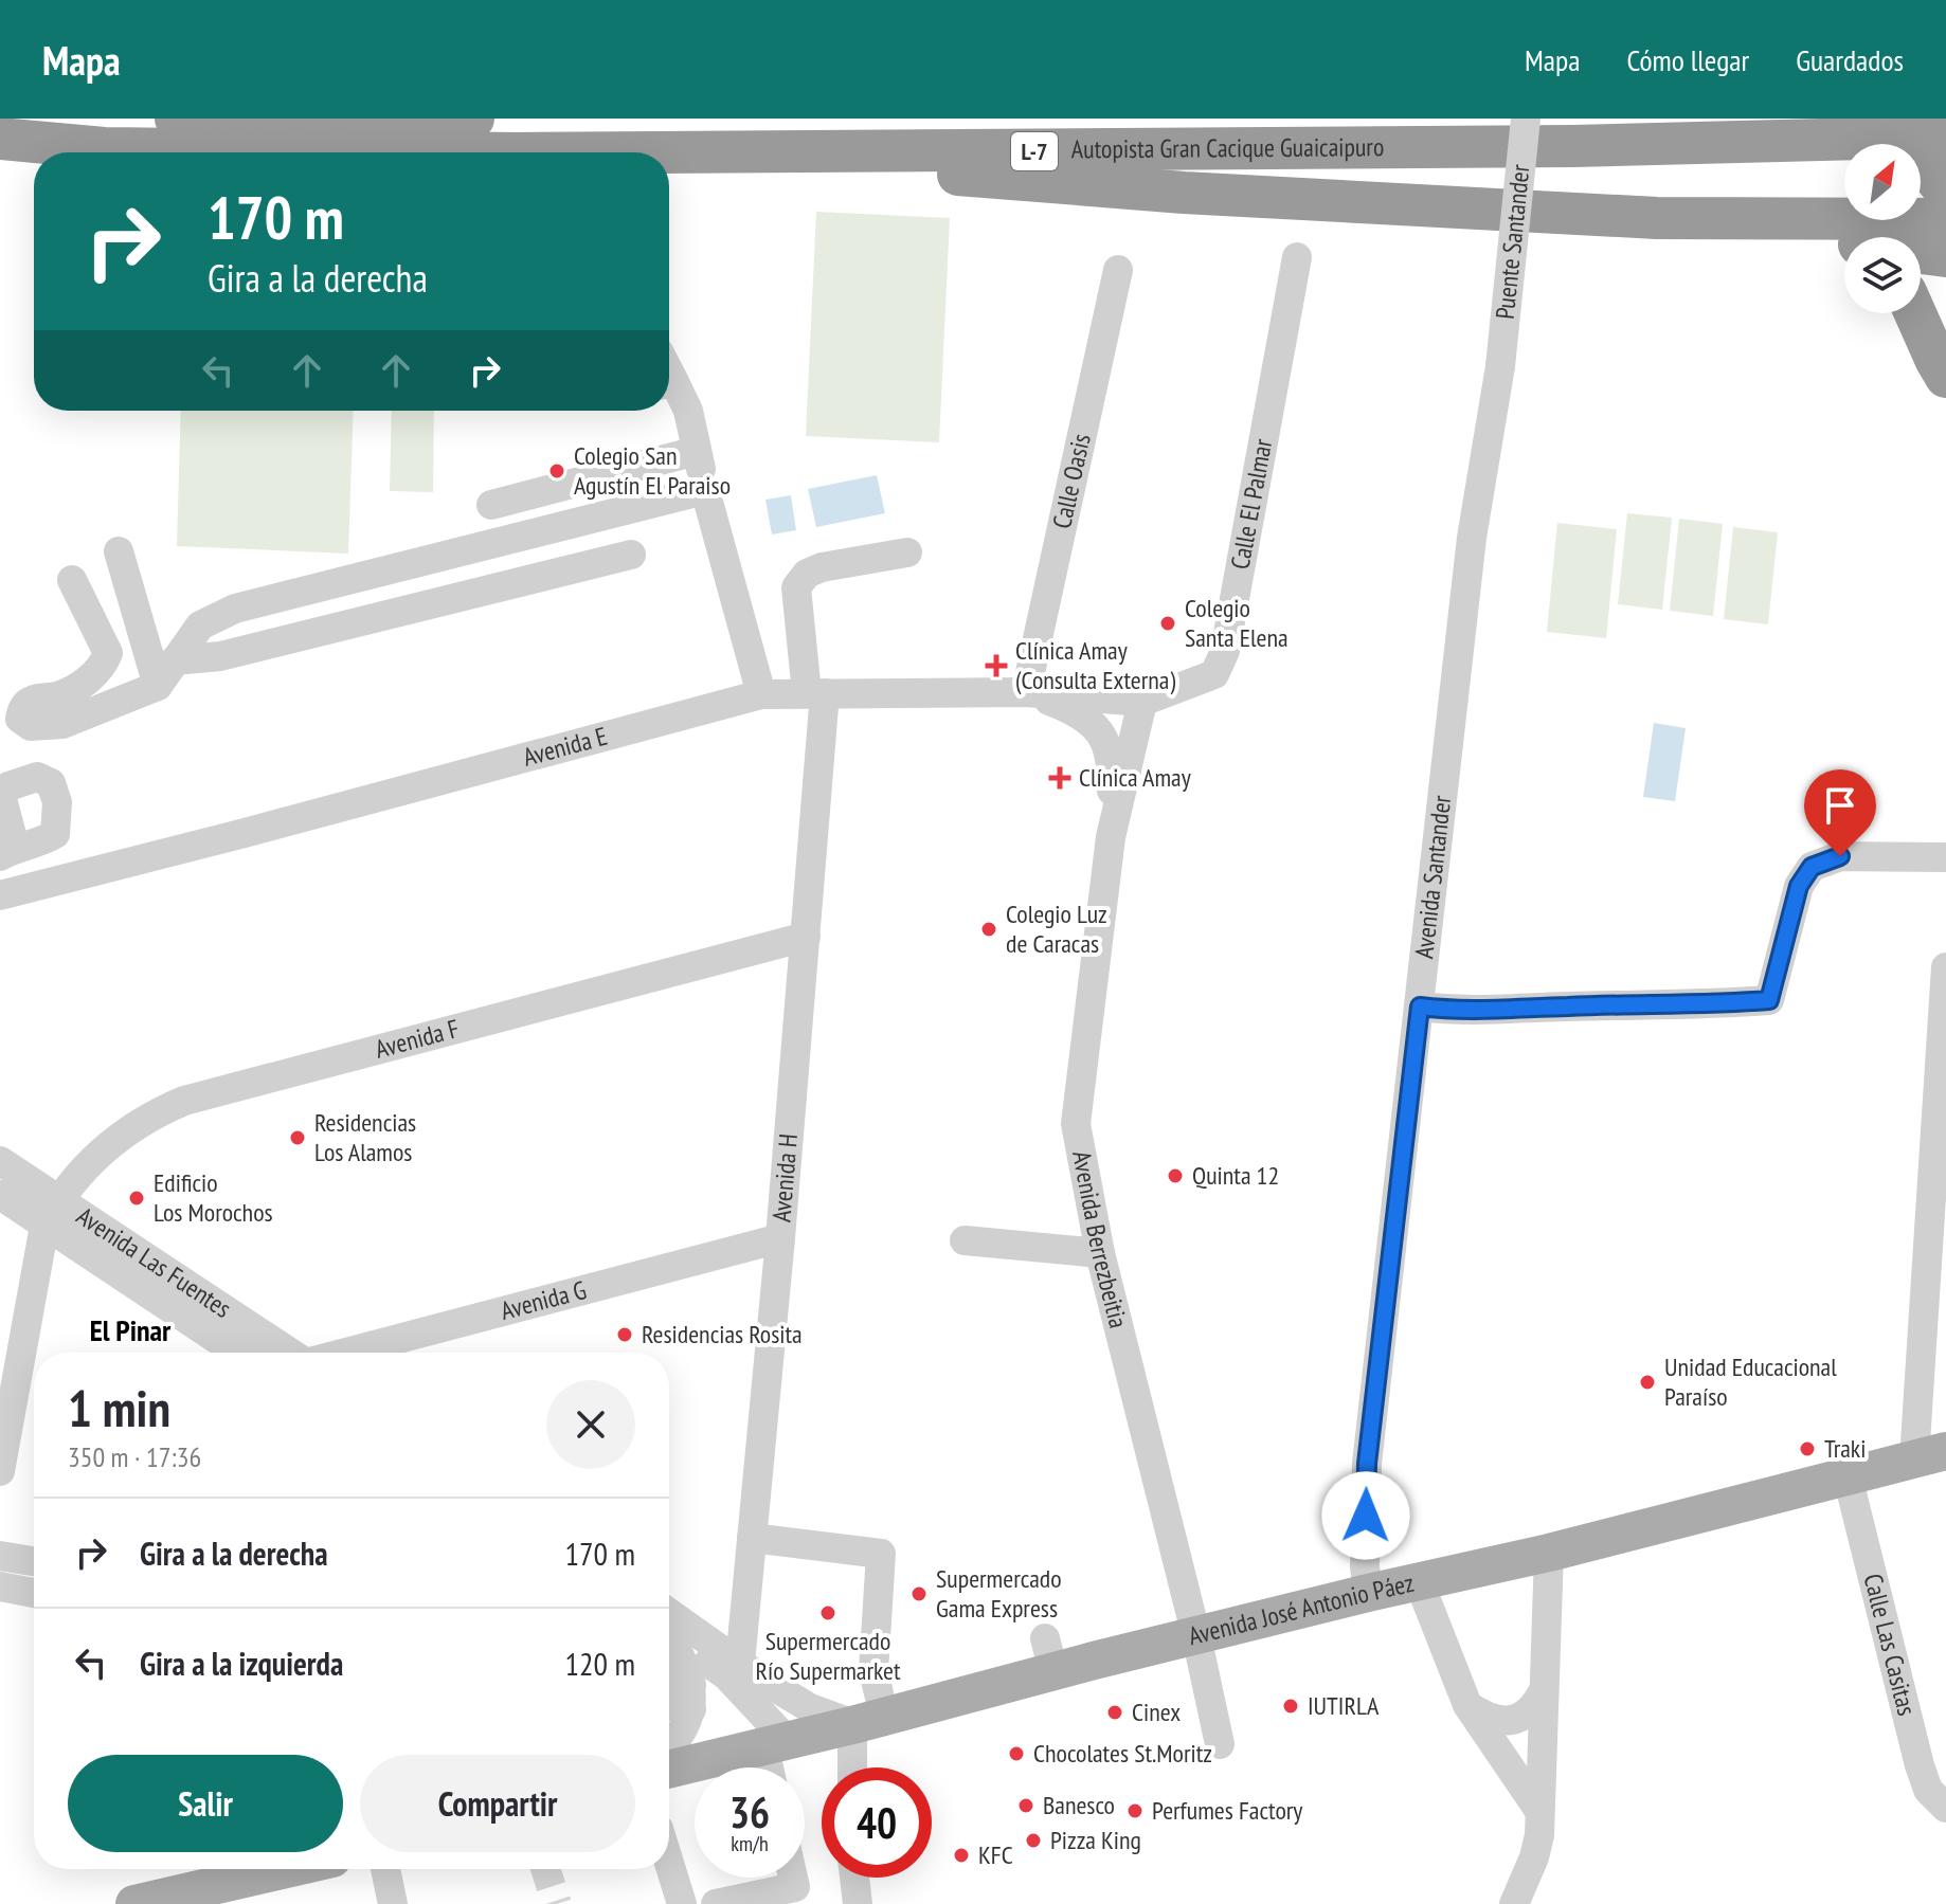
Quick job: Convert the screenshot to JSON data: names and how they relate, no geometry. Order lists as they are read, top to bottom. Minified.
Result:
{"streets":{"highway":["Autopista Gran Cacique Guaicaipuro","L-7"],"main road":["Avenida José Antonio Páez"],"street":["Puente Santander","Calle Oasis","Calle El Palmar","Avenida E","Avenida Santander","Avenida F","Avenida H","Avenida Berrezbeitia","Avenida Las Fuentes","Avenida G","Calle Las Casitas"]},"crossings":[["Puente Santander","Avenida Santander"],["Calle Oasis","Avenida E"],["Calle Oasis","Avenida Berrezbeitia"],["Calle El Palmar","Avenida E"],["Calle El Palmar","Avenida Berrezbeitia"],["Avenida E","Avenida H"],["Avenida E","Avenida Berrezbeitia"],["Avenida Santander","Avenida José Antonio Páez"],["Avenida F","Avenida H"],["Avenida F","Avenida Las Fuentes"],["Avenida H","Avenida G"],["Avenida Berrezbeitia","Avenida José Antonio Páez"],["Avenida José Antonio Páez","Calle Las Casitas"]],"districts":["El Pinar"],"places":{"other":["Colegio San Agustín El Paraiso","Colegio Santa Elena","Colegio Luz de Caracas","Residencias Los Alamos","Quinta 12","Edificio Los Morochos","Residencias Rosita","Unidad Educacional Paraíso","Traki","Supermercado Gama Express","Supermercado Río Supermarket","IUTIRLA","Cinex","Chocolates St.Moritz","Banesco","Perfumes Factory","Pizza King","KFC"],"health":["Clínica Amay (Consulta Externa)","Clínica Amay"]},"north":"top right","page":{"header":"Mapa","nav":["Mapa","Cómo llegar","Guardados"],"turn":["170 m","Gira a la derecha"],"heading":["1 min","350 m · 17:36"],"list":[{"name":"Gira a la derecha","value":"170 m"},{"name":"Gira a la izquierda","value":"120 m"}],"buttons":["Salir","Compartir"],"speed":"36 km/h","limit":"40"}}
